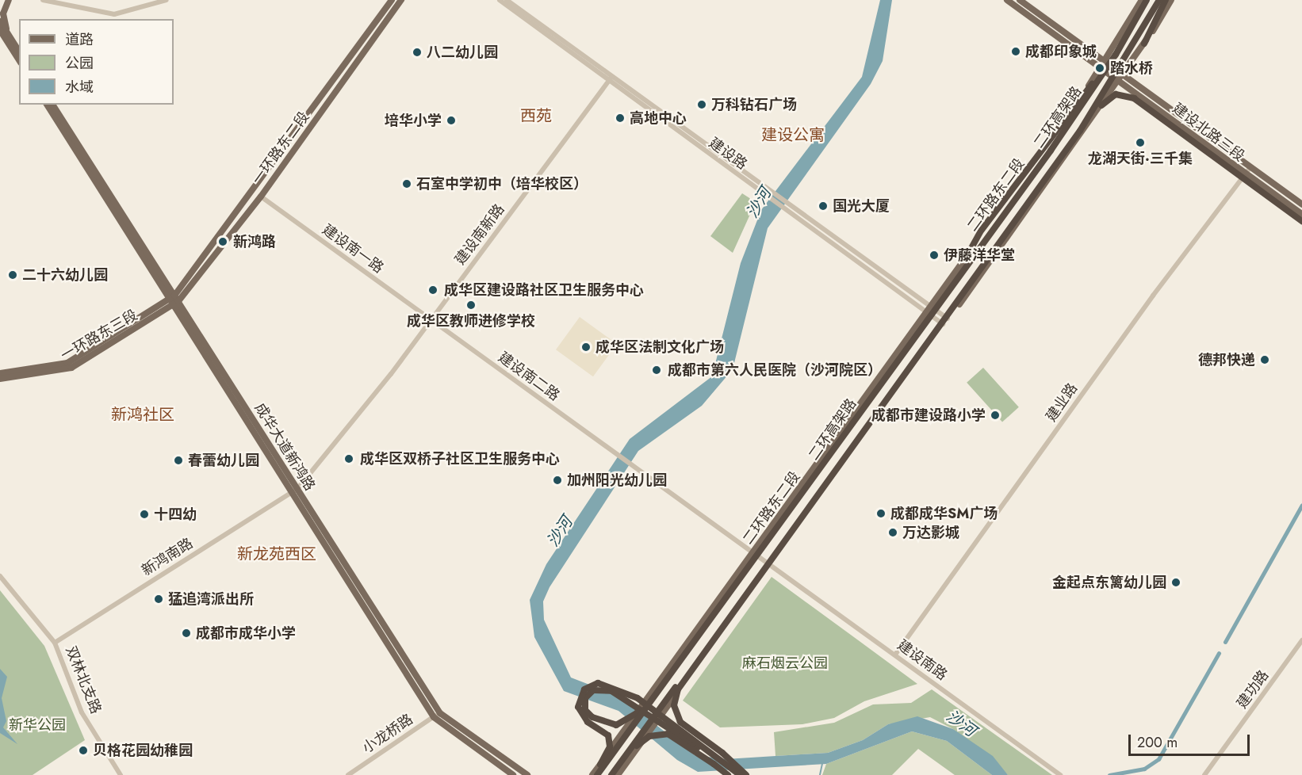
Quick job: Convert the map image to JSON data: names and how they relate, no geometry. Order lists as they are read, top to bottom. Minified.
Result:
{"streets":{"highway":["二环高架路"],"main road":["建设北路三段","一环路东二段","二环路东二段","一环路东三段","成华大道新鸿路"],"street":["建设路","建设南新路","建设南一路","建设南二路","建业路","新鸿南路","建设南路","双林北支路","建功路","小龙桥路"]},"crossings":[["建设北路三段","二环路东二段"],["建设北路三段","建业路"],["一环路东二段","建设南一路"],["一环路东二段","一环路东三段"],["一环路东二段","成华大道新鸿路"],["建设路","二环路东二段"],["建设路","建设南新路"],["二环路东二段","建设南路"],["建设南新路","建设南一路"],["建设南新路","建设南二路"],["建设南新路","成华大道新鸿路"],["建设南新路","新鸿南路"],["建设南一路","建设南二路"],["一环路东三段","成华大道新鸿路"],["建设南二路","建设南路"],["建业路","建设南路"],["成华大道新鸿路","新鸿南路"],["成华大道新鸿路","小龙桥路"],["新鸿南路","双林北支路"]],"districts":["西苑","建设公寓","新鸿社区","新龙苑西区"],"water":["沙河"],"parks":["麻石烟云公园","新华公园"],"places":["成都印象城","八二幼儿园","踏水桥","万科钻石广场","高地中心","培华小学","龙湖天街·三千集","石室中学初中（培华校区）","国光大厦","新鸿路","伊藤洋华堂","二十六幼儿园","成华区建设路社区卫生服务中心","成华区教师进修学校","成华区法制文化广场","德邦快递","成都市第六人民医院（沙河院区）","成都市建设路小学","成华区双桥子社区卫生服务中心","春蕾幼儿园","加州阳光幼儿园","成都成华SM广场","十四幼","万达影城","金起点东篱幼儿园","猛追湾派出所","成都市成华小学","贝格花园幼稚园"],"legend":["道路","公园","水域"],"scale_bar":"200 m"}
